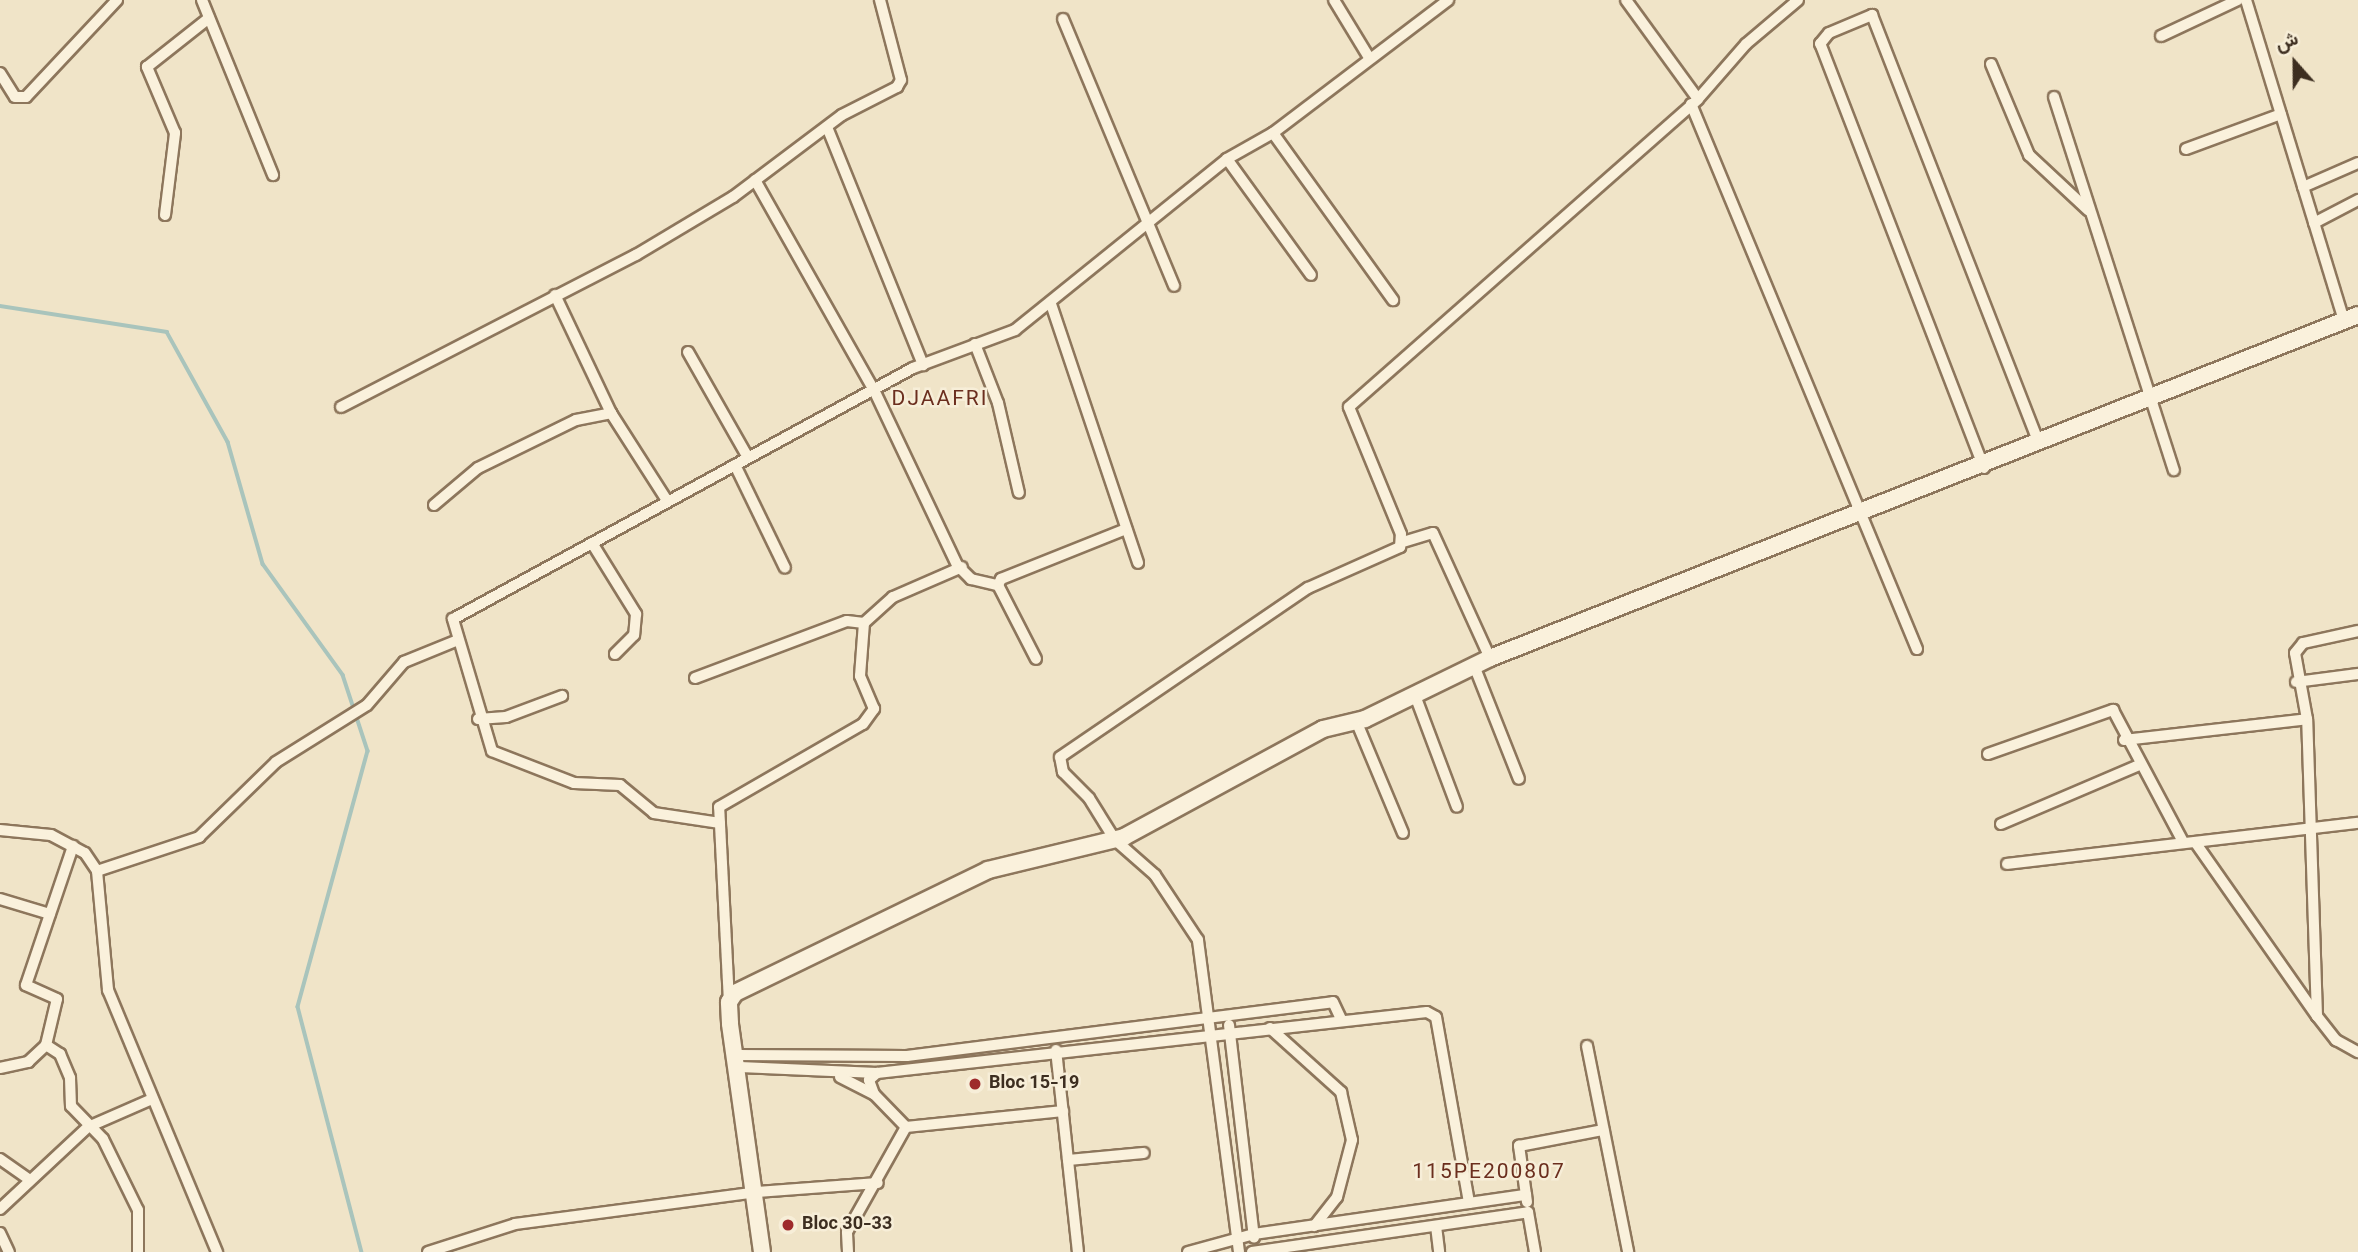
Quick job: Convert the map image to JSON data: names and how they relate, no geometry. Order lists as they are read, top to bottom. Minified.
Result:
{"districts":["DJAAFRI","115PE200807"],"places":["Bloc 15-19","Bloc 30-33"],"north":"top"}
